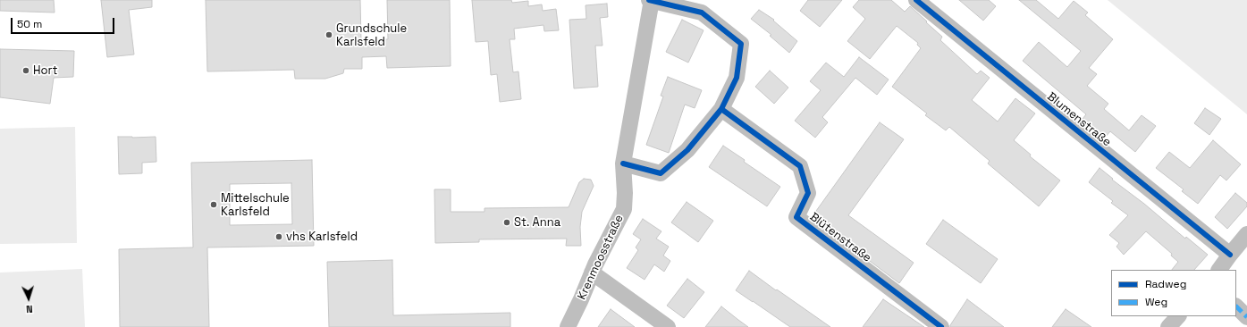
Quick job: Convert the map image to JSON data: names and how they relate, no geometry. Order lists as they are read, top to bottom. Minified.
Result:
{"streets":{"street":["Blumenstraße","Blütenstraße","Krenmoosstraße"]},"crossings":[["Blütenstraße","Krenmoosstraße"]],"places":["Grundschule Karlsfeld","Hort","Mittelschule Karlsfeld","St. Anna","vhs Karlsfeld"],"legend":["Radweg","Weg"],"scale_bar":"50 m","north":"bottom"}
